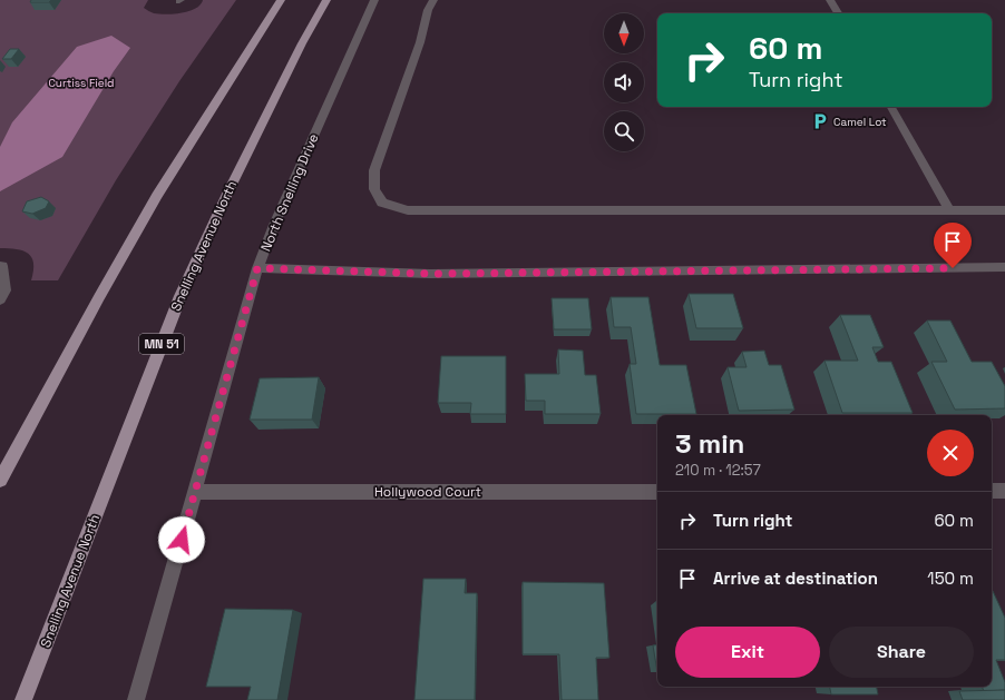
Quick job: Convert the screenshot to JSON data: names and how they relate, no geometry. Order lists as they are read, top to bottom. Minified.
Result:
{"streets":{"main road":["Snelling Avenue North","MN 51"],"street":["North Snelling Drive","Hollywood Court"]},"crossings":[["North Snelling Drive","Hollywood Court"]],"parks":["Curtiss Field"],"places":{"parking":["Camel Lot"]},"north":"bottom","page":{"turn":["60 m","Turn right"],"heading":["3 min","210 m · 12:57"],"list":[{"name":"Turn right","value":"60 m"},{"name":"Arrive at destination","value":"150 m"}],"buttons":["Exit","Share"]}}
